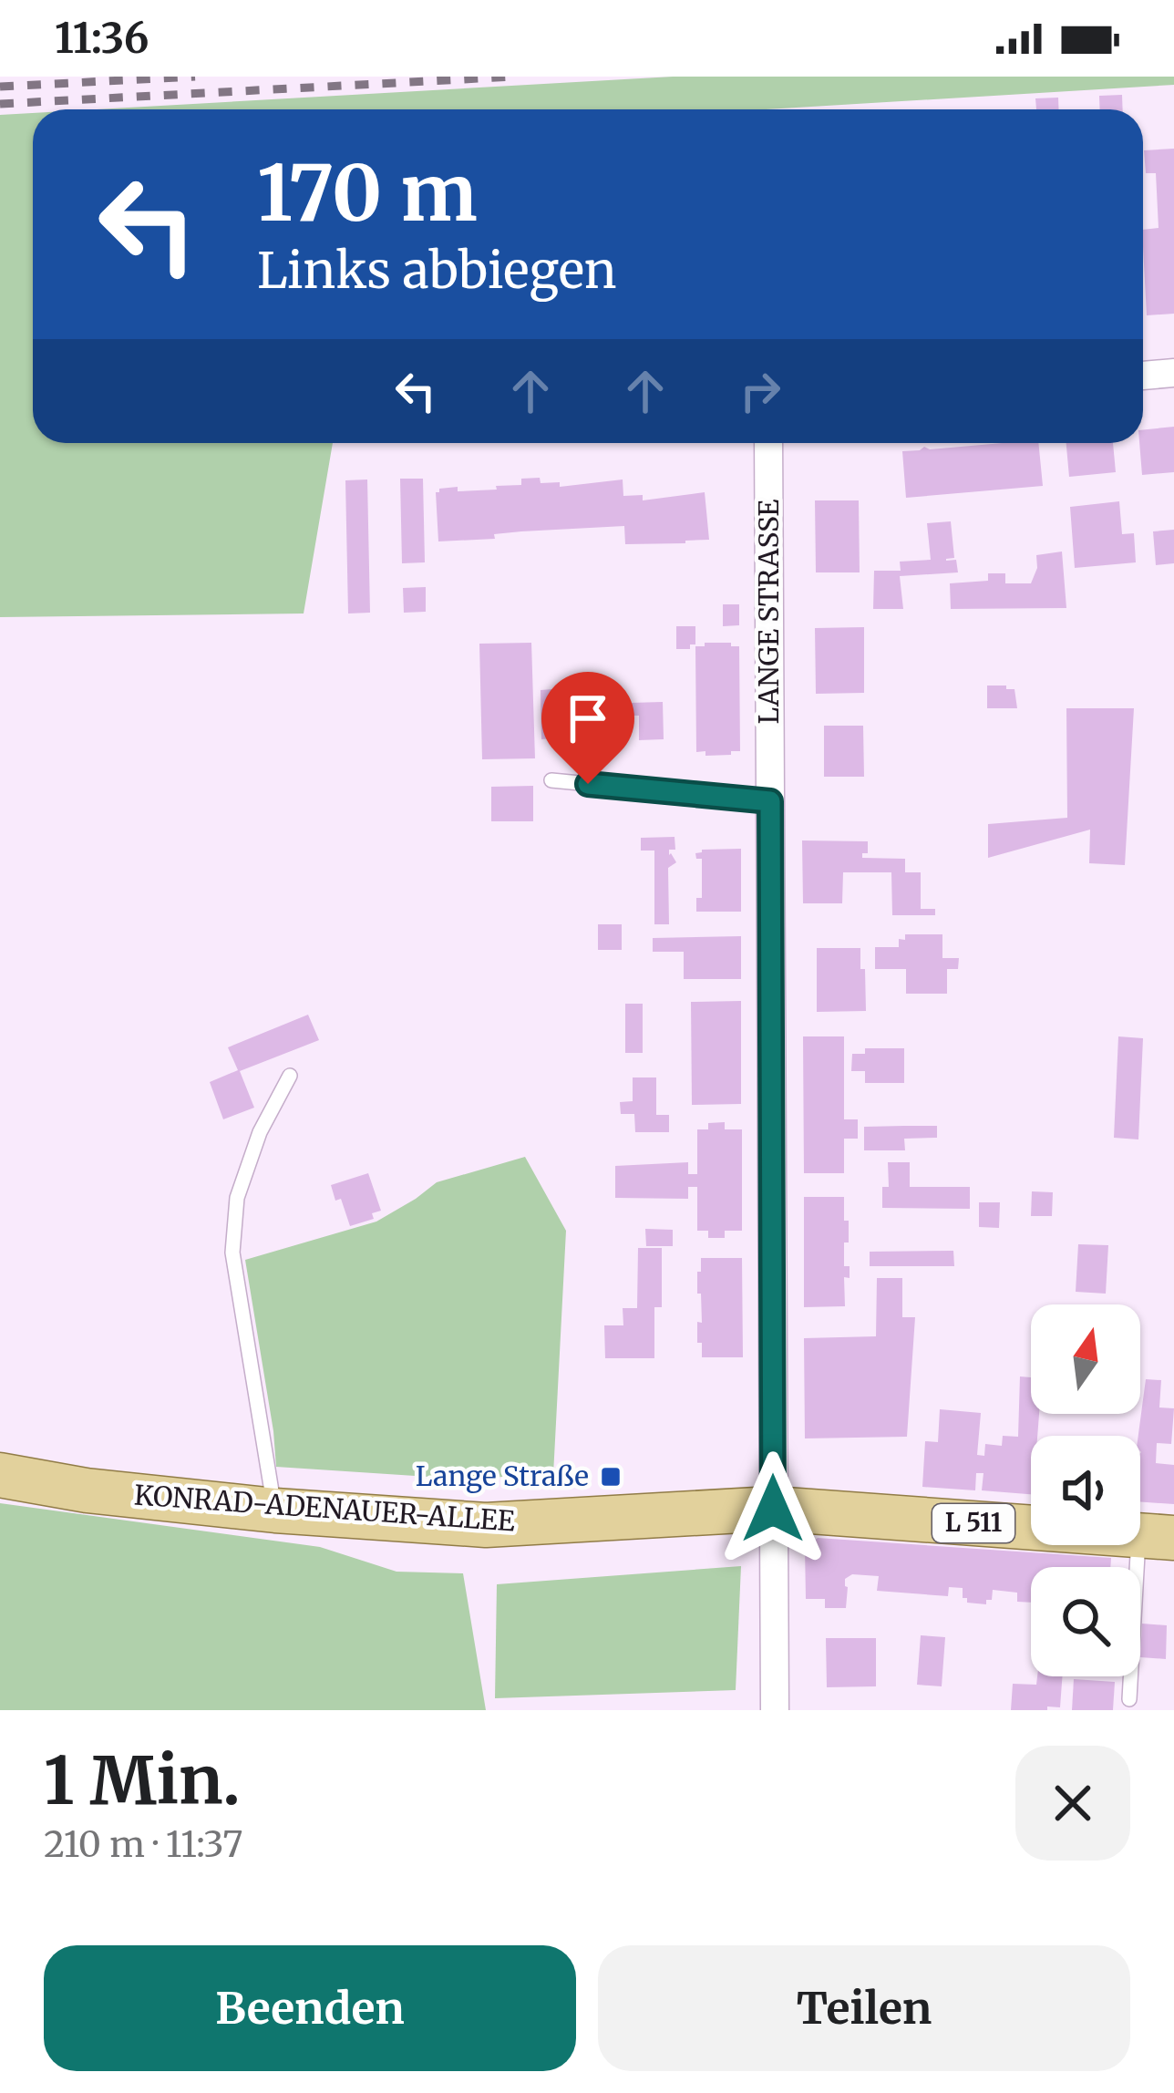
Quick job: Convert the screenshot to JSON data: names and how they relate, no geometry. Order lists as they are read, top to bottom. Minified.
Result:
{"streets":{"main road":["KONRAD-ADENAUER-ALLEE","L 511"],"street":["LANGE STRASSE"]},"crossings":[["LANGE STRASSE","KONRAD-ADENAUER-ALLEE"]],"places":{"transit":["Lange Straße"]},"north":"top","page":{"status":"11:36","turn":["170 m","Links abbiegen"],"heading":["1 Min.","210 m · 11:37"],"buttons":["Beenden","Teilen"]}}
